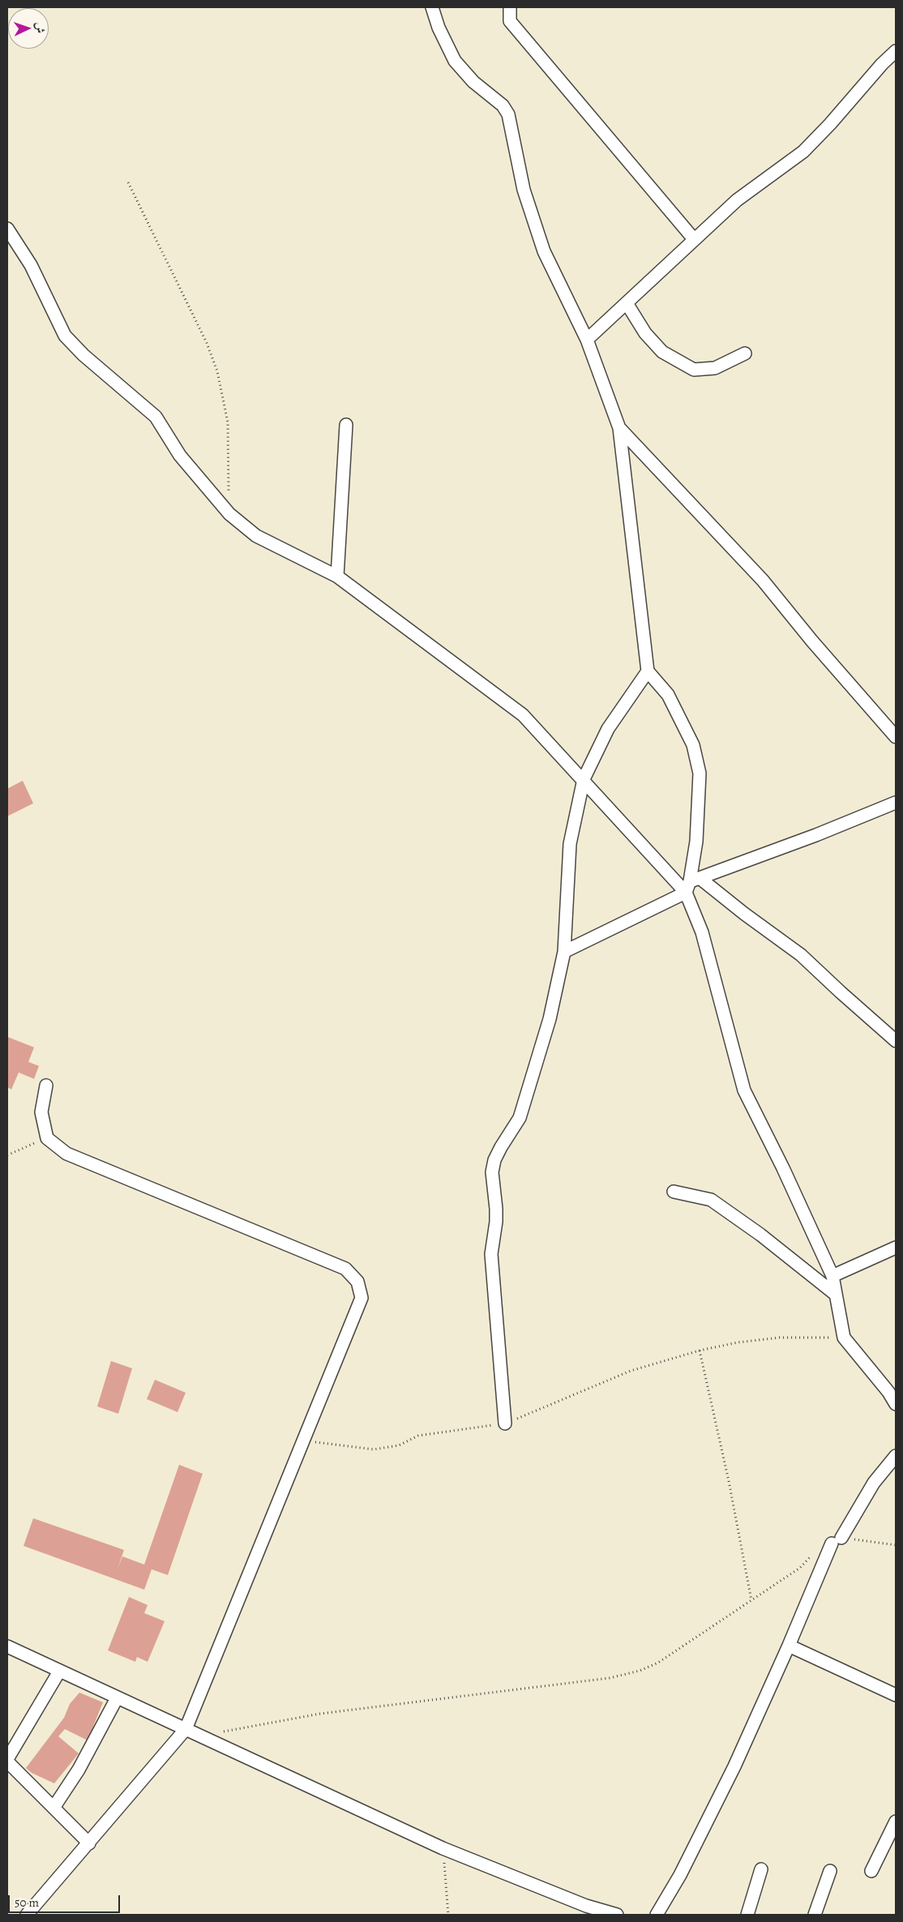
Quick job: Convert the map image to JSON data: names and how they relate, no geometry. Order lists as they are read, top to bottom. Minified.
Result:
{"scale_bar":"50 m","north":"right"}
